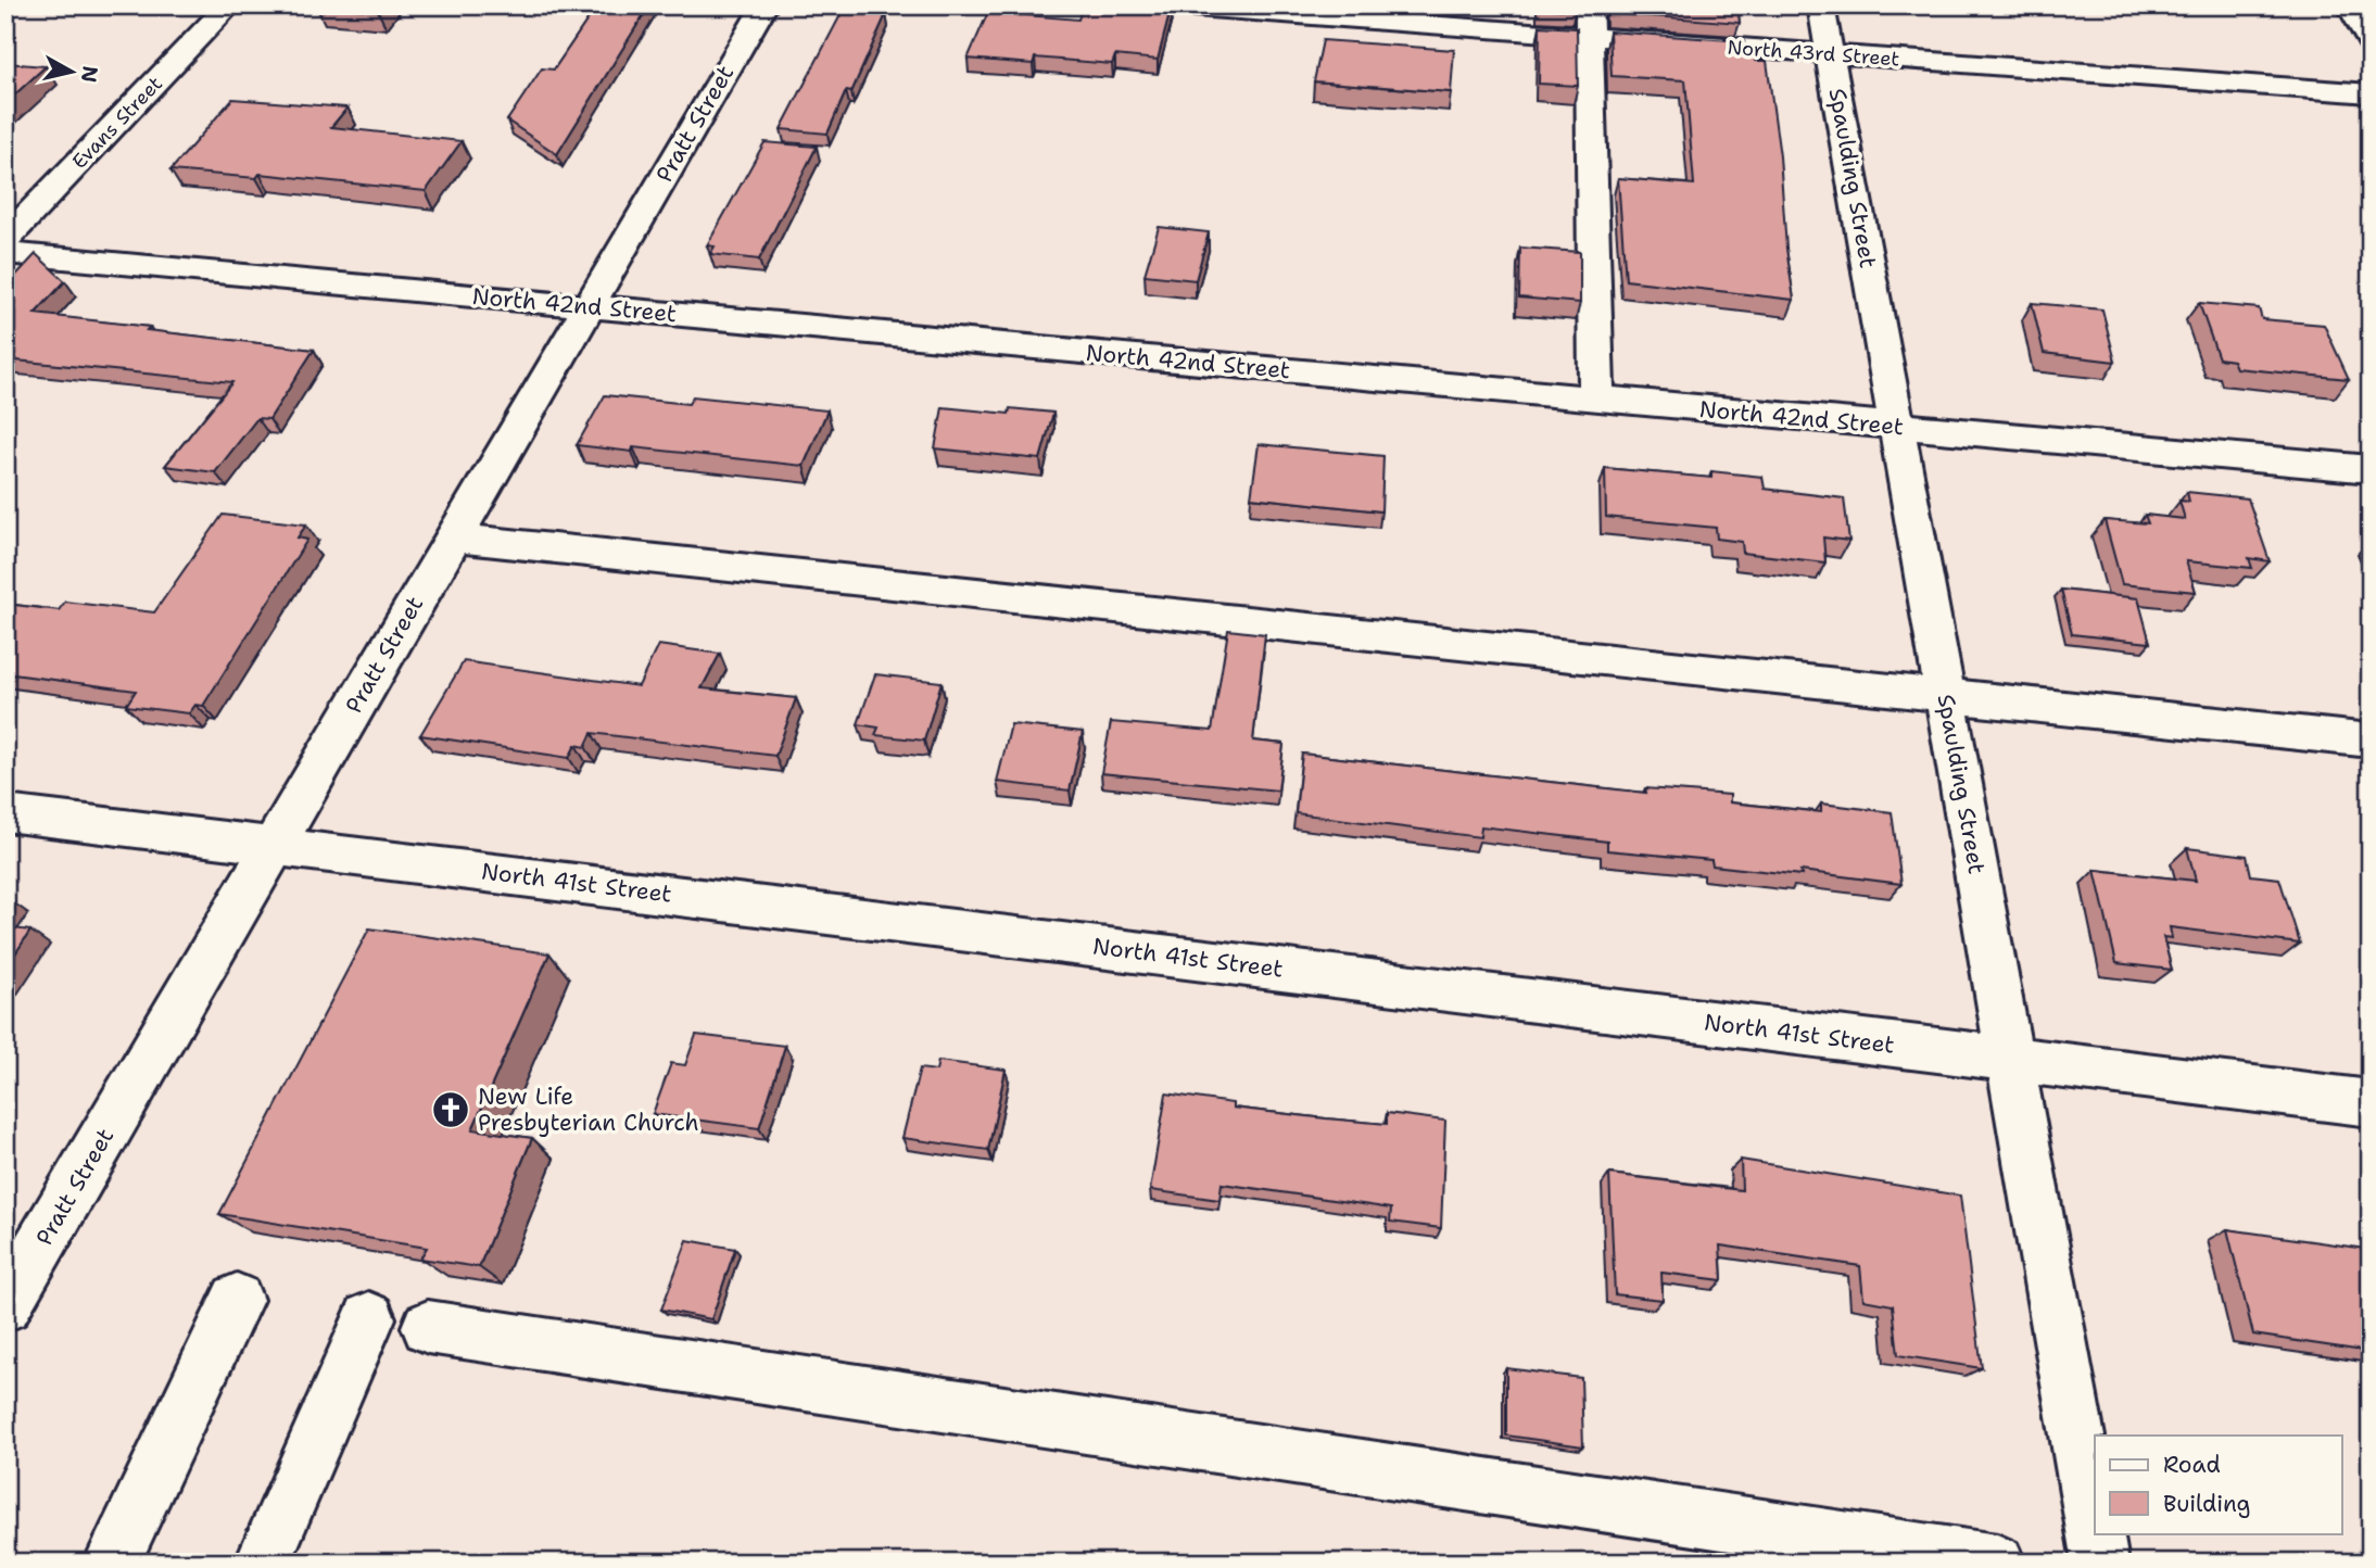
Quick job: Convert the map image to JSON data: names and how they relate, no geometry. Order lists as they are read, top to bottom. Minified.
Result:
{"streets":{"street":["North 43rd Street","Evans Street","Pratt Street","Spaulding Street","North 42nd Street","North 41st Street"]},"crossings":[["North 43rd Street","Spaulding Street"],["Pratt Street","North 42nd Street"],["Pratt Street","North 41st Street"],["Spaulding Street","North 42nd Street"],["Spaulding Street","North 41st Street"]],"places":{"church":["New Life Presbyterian Church"]},"legend":["Road","Building"],"north":"right"}
